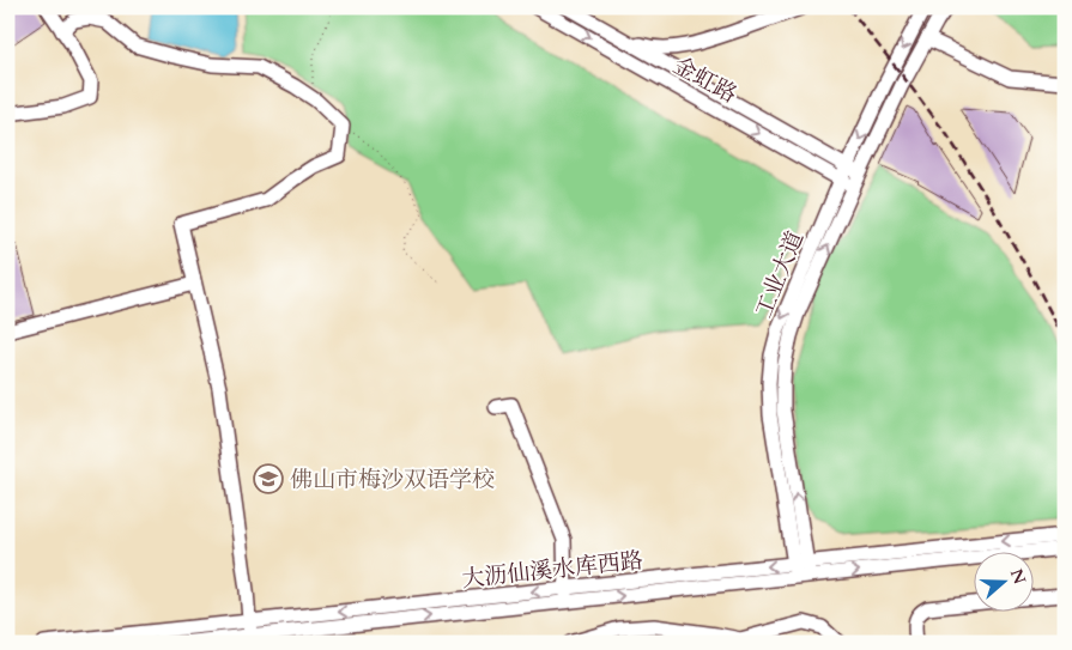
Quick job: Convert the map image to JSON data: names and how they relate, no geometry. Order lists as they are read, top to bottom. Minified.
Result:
{"streets":{"street":["金虹路","工业大道","大沥仙溪水库西路"]},"crossings":[["金虹路","工业大道"],["工业大道","大沥仙溪水库西路"]],"places":{"school or university":["佛山市梅沙双语学校"]},"north":"right"}
